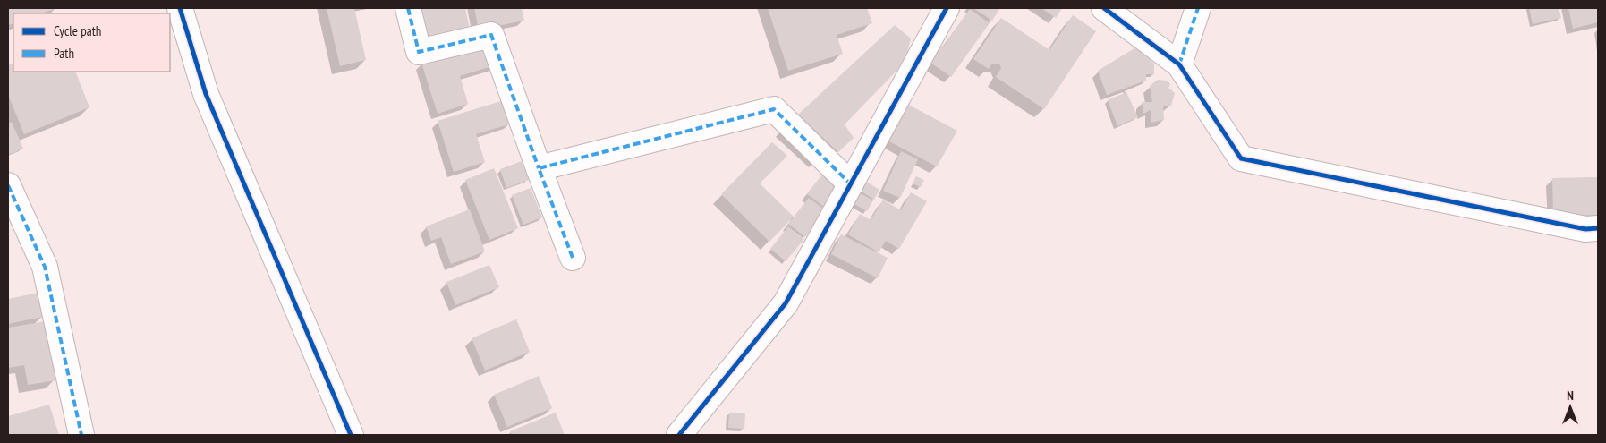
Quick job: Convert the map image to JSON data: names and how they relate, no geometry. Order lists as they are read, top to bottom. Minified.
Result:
{"legend":["Cycle path","Path"],"north":"top"}
